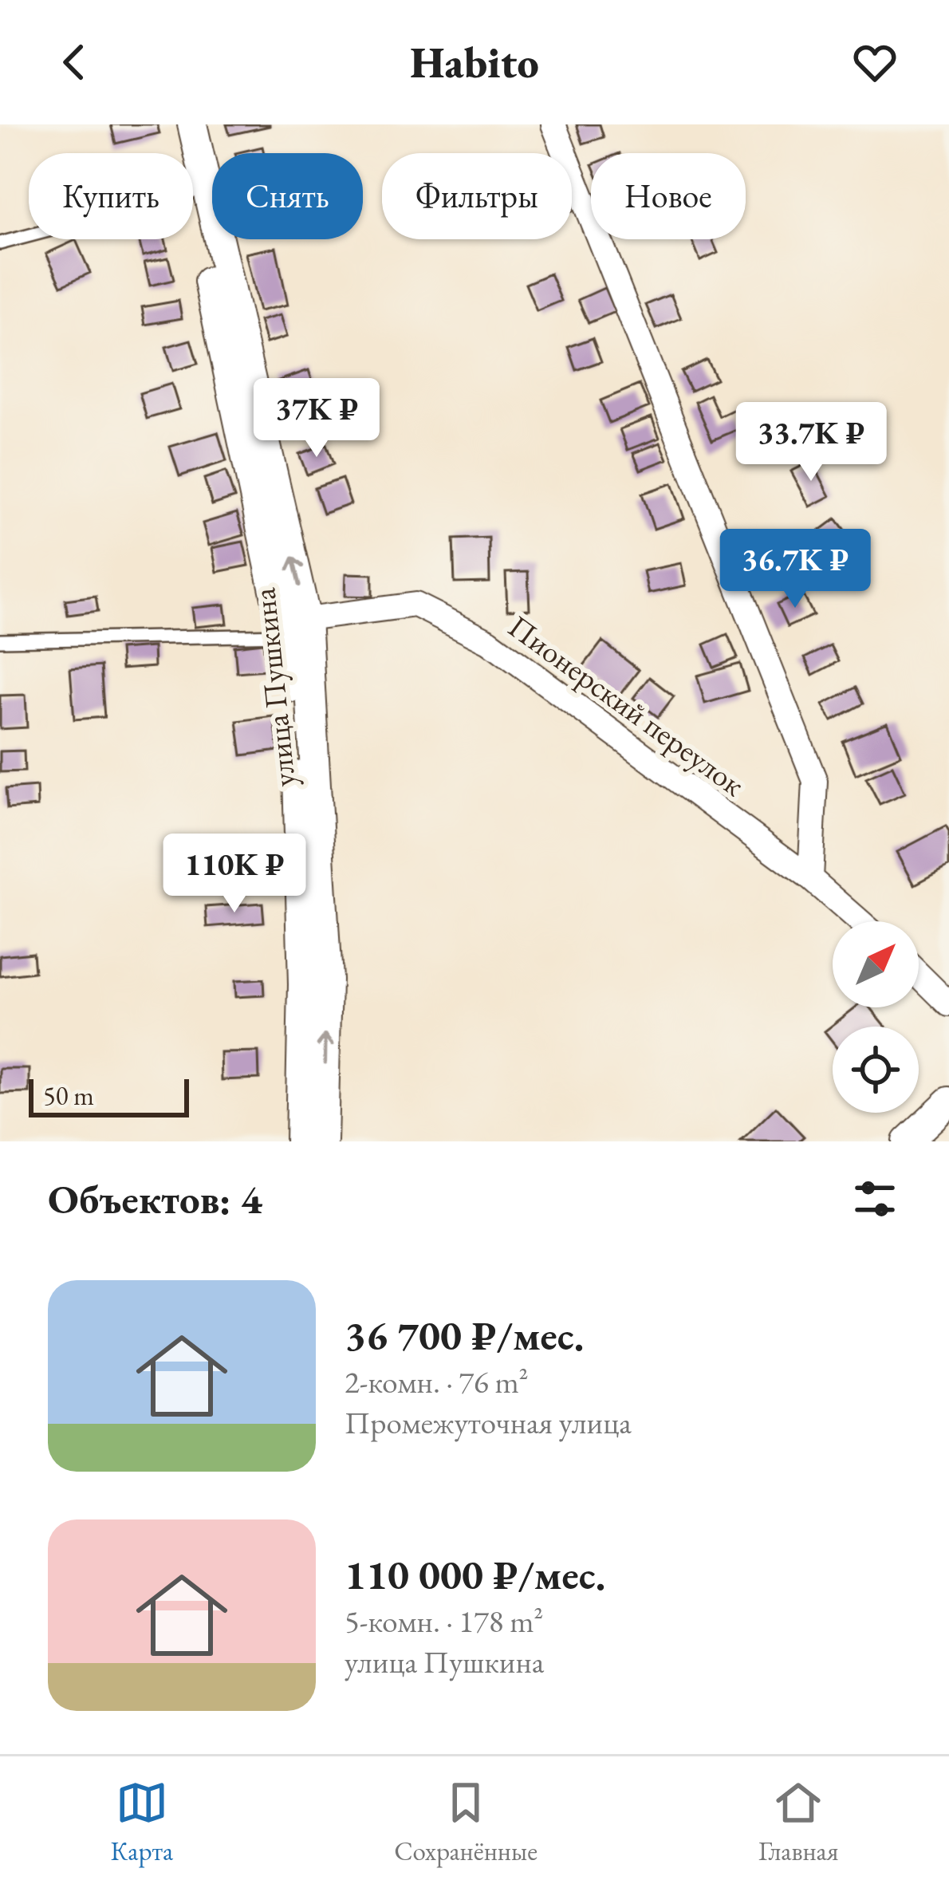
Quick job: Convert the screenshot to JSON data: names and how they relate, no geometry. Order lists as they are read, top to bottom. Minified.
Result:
{"streets":{"street":["улица Пушкина","Пионерский переулок"]},"crossings":[["улица Пушкина","Пионерский переулок"]],"scale_bar":"50 m","north":"top right","page":{"header":"Habito","chip":["Купить","Снять","Фильтры","Новое"],"price":["37K ₽","33.7K ₽","36.7K ₽","110K ₽"],"scale":"50 m","heading":"Объектов: 4","list":[{"name":"36 700 ₽/мес.","note":"2-комн. · 76 m² · Промежуточная улица"},{"name":"110 000 ₽/мес.","note":"5-комн. · 178 m² · улица Пушкина"}],"tabs":["Карта","Сохранённые","Главная"]}}
